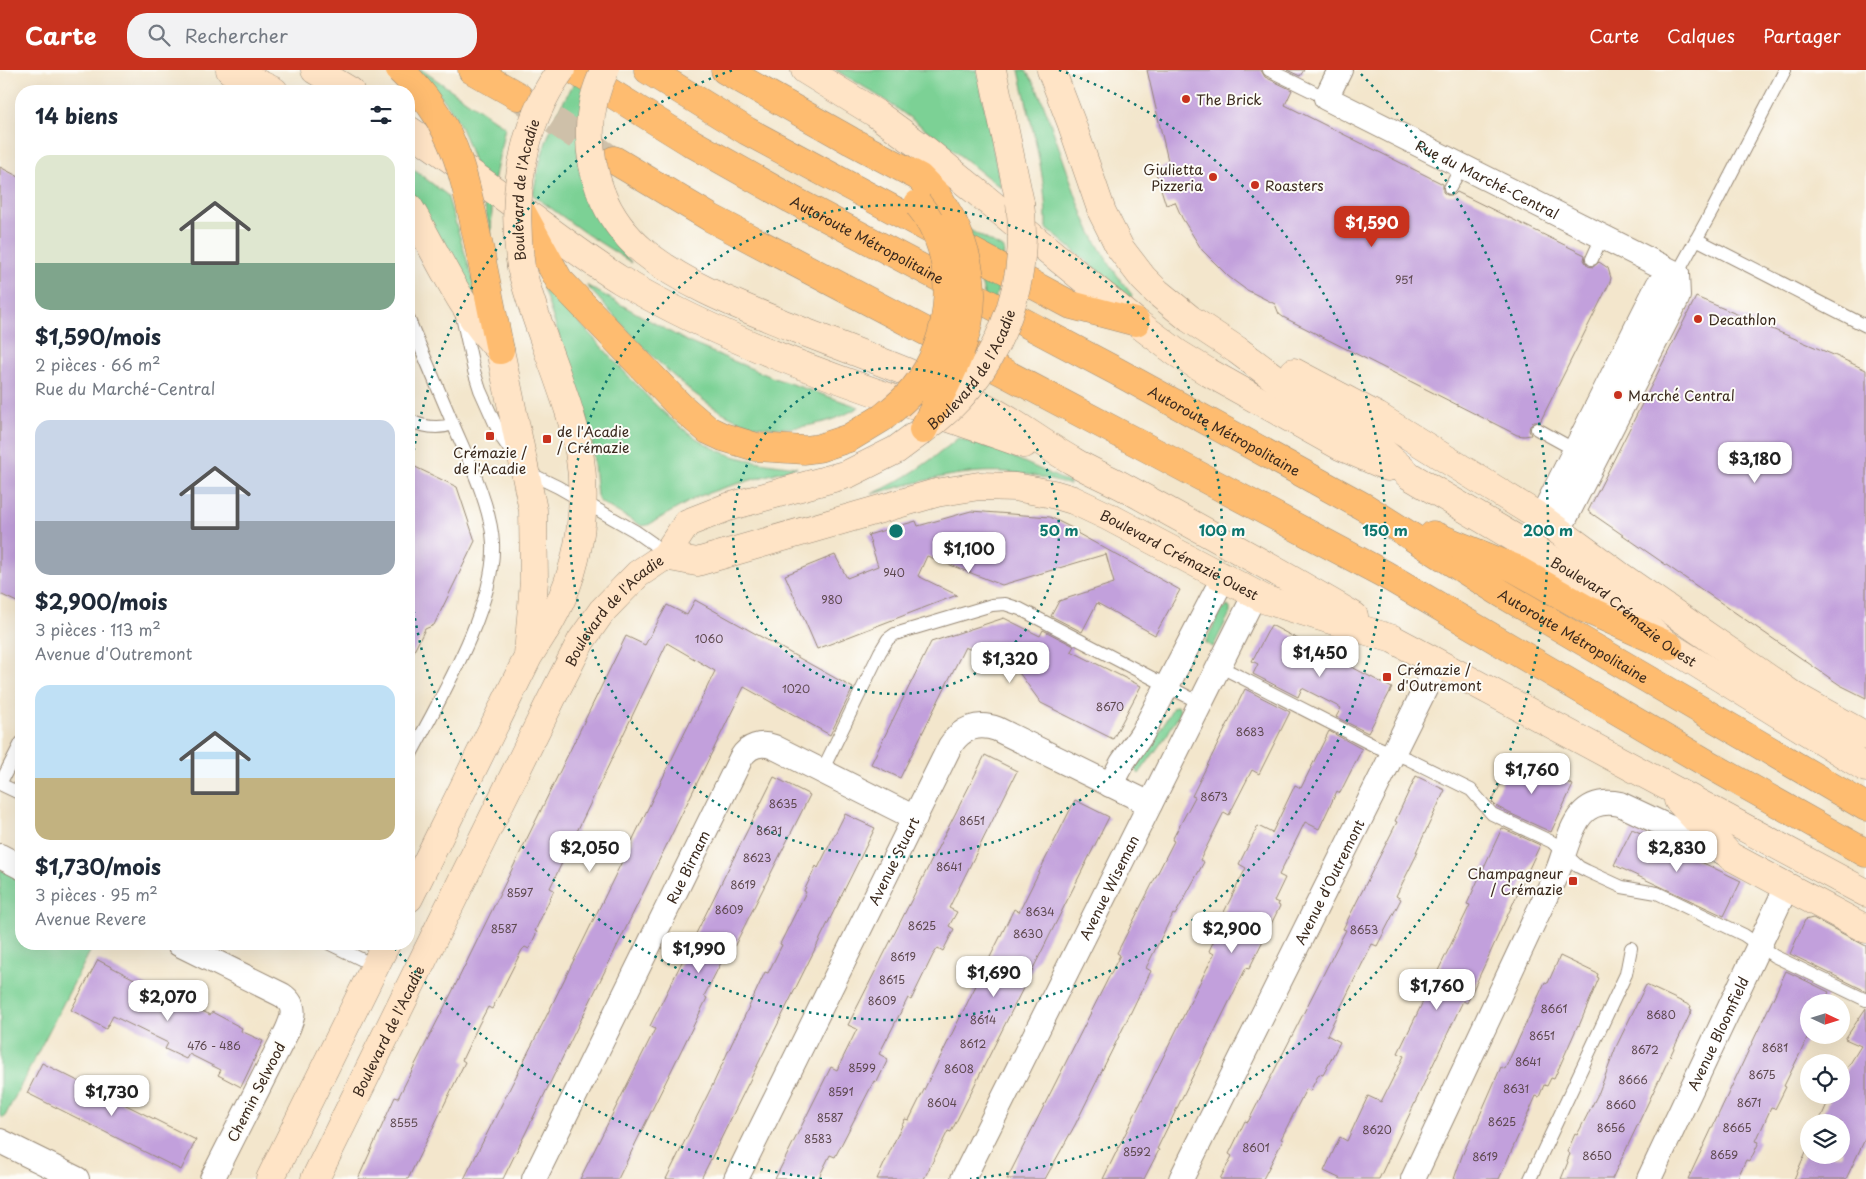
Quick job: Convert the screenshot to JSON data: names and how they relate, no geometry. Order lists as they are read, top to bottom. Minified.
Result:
{"streets":{"highway":["Autoroute Métropolitaine"],"main road":["Boulevard de l'Acadie","Boulevard Crémazie Ouest"],"street":["Rue du Marché-Central","Avenue Stuart","Rue Birnam","Avenue d'Outremont","Avenue Wiseman","Avenue Bloomfield","Chemin Selwood"]},"crossings":[["Boulevard de l'Acadie","Boulevard Crémazie Ouest"],["Boulevard Crémazie Ouest","Avenue d'Outremont"],["Boulevard Crémazie Ouest","Avenue Wiseman"],["Boulevard Crémazie Ouest","Avenue Bloomfield"],["Avenue Stuart","Rue Birnam"],["Avenue Stuart","Avenue Wiseman"]],"places":{"other":["The Brick","Giulietta Pizzeria","Roasters","Decathlon","Marché Central"],"transit":["Crémazie / de l'Acadie","de l'Acadie / Crémazie","Crémazie / d'Outremont","Champagneur / Crémazie"]},"house_numbers":["951","940","980","1060","1020","8670","8683","8673","8635","8651","8631","8623","8641","8619","8597","8609","8634","8625","8587","8653","8630","8619","8615","8609","8661","8680","8614","8651","8612","476 - 486","8681","8672","8641","8599","8608","8675","8666","8631","8591","8604","8671","8660","8587","8625","8555","8656","8665","8620","8583","8601","8592","8659","8650","8619"],"north":"right","page":{"header":"Carte","search":"Rechercher","nav":["Carte","Calques","Partager"],"heading":"14 biens","list":[{"name":"$1,590/mois","note":"2 pièces · 66 m² · Rue du Marché-Central"},{"name":"$2,900/mois","note":"3 pièces · 113 m² · Avenue d'Outremont"},{"name":"$1,730/mois","note":"3 pièces · 95 m² · Avenue Revere"}],"price":["$1,590","$3,180","$1,100","$1,450","$1,320","$1,760","$2,050","$2,830","$2,900","$1,990","$1,690","$1,760","$2,070","$1,730"]},"rings":["50 m","100 m","150 m","200 m"]}
